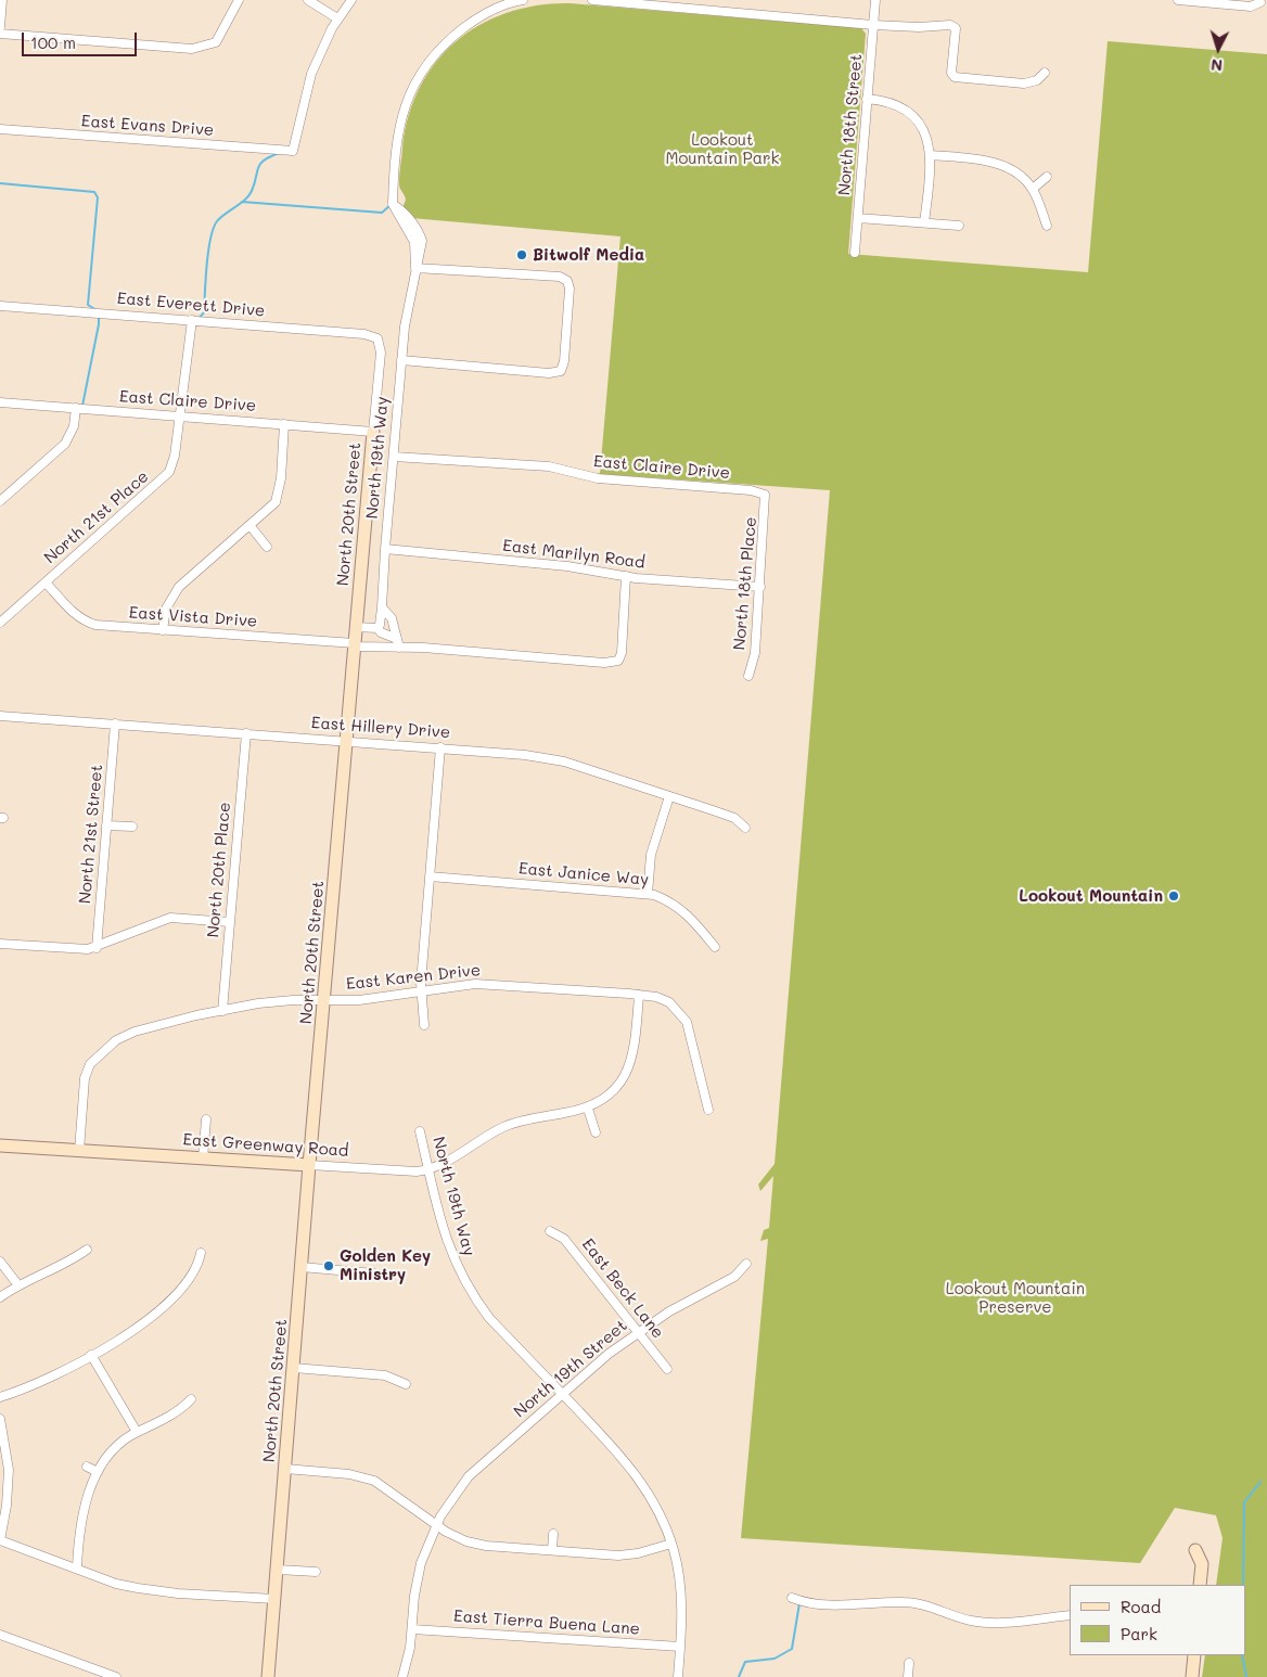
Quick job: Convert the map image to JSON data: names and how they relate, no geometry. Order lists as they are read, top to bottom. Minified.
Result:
{"streets":{"street":["North 18th Street","East Evans Drive","East Everett Drive","East Claire Drive","North 19th Way","North 20th Street","North 21st Place","East Marilyn Road","North 18th Place","East Vista Drive","East Hillery Drive","North 21st Street","North 20th Place","East Janice Way","East Karen Drive","East Greenway Road","East Beck Lane","North 19th Street","East Tierra Buena Lane"]},"crossings":[["East Everett Drive","North 20th Street"],["East Everett Drive","North 21st Place"],["East Claire Drive","North 19th Way"],["East Claire Drive","North 20th Street"],["East Claire Drive","North 21st Place"],["East Claire Drive","North 18th Place"],["North 19th Way","East Marilyn Road"],["North 19th Way","East Greenway Road"],["North 19th Way","North 19th Street"],["North 20th Street","East Vista Drive"],["North 20th Street","East Hillery Drive"],["North 20th Street","East Karen Drive"],["North 20th Street","East Greenway Road"],["North 21st Place","East Vista Drive"],["East Marilyn Road","North 18th Place"],["East Marilyn Road","East Vista Drive"],["East Hillery Drive","North 21st Street"],["East Hillery Drive","North 20th Place"],["North 20th Place","East Karen Drive"],["East Karen Drive","East Greenway Road"],["East Beck Lane","North 19th Street"],["North 19th Street","East Tierra Buena Lane"]],"parks":["Lookout Mountain Park","Lookout Mountain Preserve"],"places":["Bitwolf Media","Lookout Mountain","Golden Key Ministry"],"legend":["Road","Park"],"scale_bar":"100 m","north":"bottom"}
